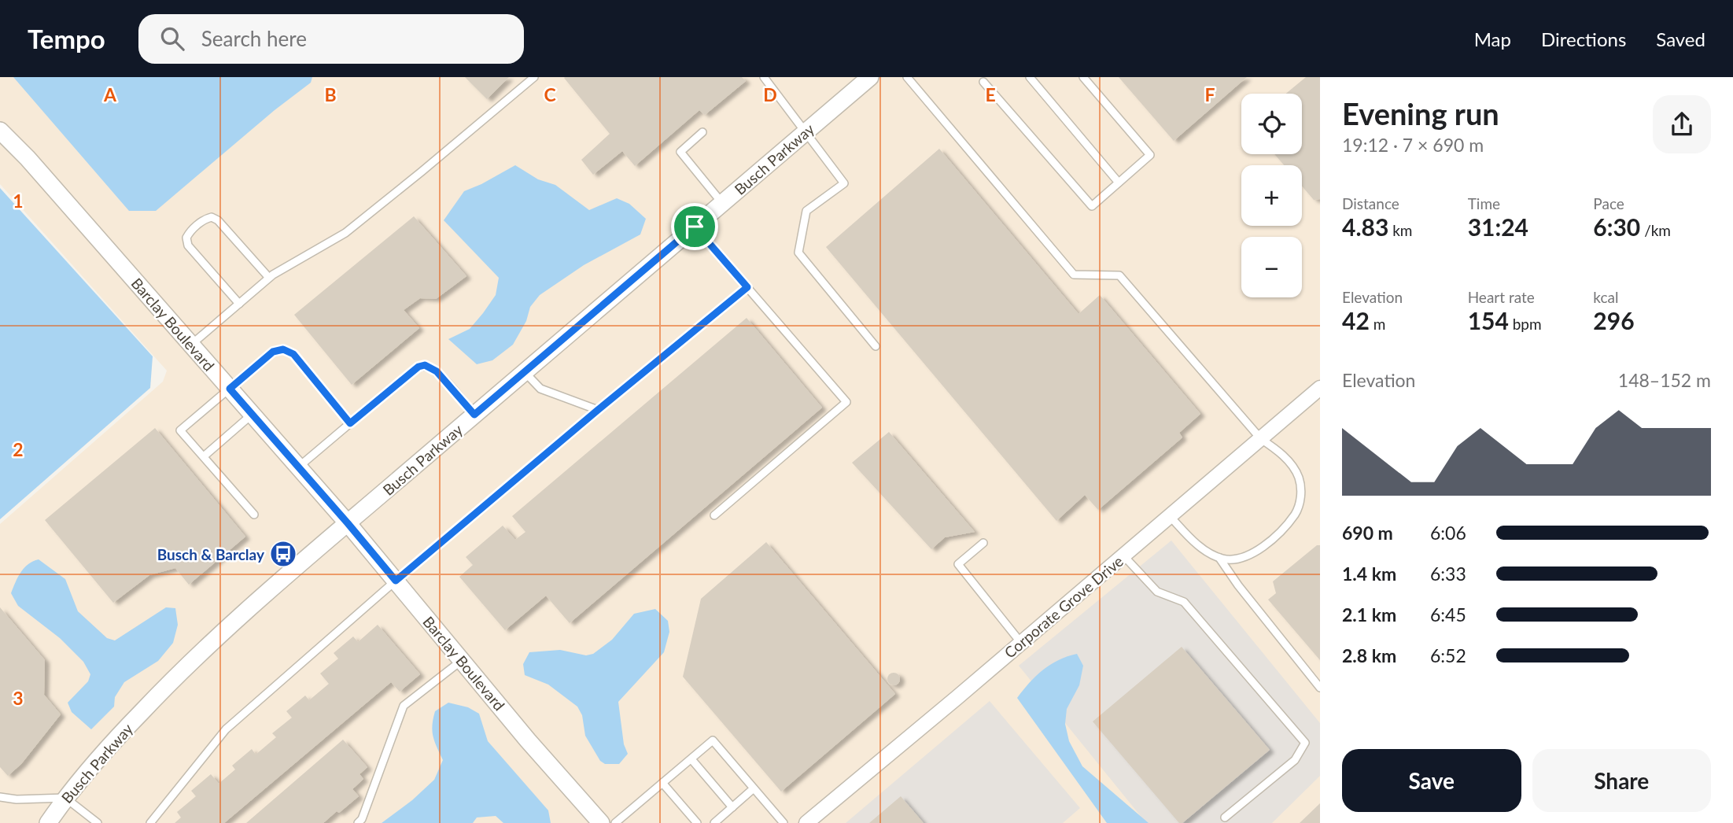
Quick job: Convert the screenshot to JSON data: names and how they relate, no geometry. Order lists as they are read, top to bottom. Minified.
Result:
{"streets":{"street":["Busch Parkway","Barclay Boulevard","Corporate Grove Drive"]},"crossings":[["Busch Parkway","Barclay Boulevard"]],"places":{"bus stop":["Busch & Barclay"]},"page":{"header":"Tempo","search":"Search here","nav":["Map","Directions","Saved"],"heading":["Evening run","19:12 · 7 × 690 m"],"map_buttons":["+","−"],"stats":[["Distance","4.83 km"],["Time","31:24"],["Pace","6:30 /km"],["Elevation","42 m"],["Heart rate","154 bpm"],["kcal","296"]],"chart":["Elevation","148–152 m"],"list":[{"name":"690 m","note":"6:06"},{"name":"1.4 km","note":"6:33"},{"name":"2.1 km","note":"6:45"},{"name":"2.8 km","note":"6:52"}],"buttons":["Save","Share"]},"grid":{"columns":["A","B","C","D","E","F"],"rows":["1","2","3"]}}
